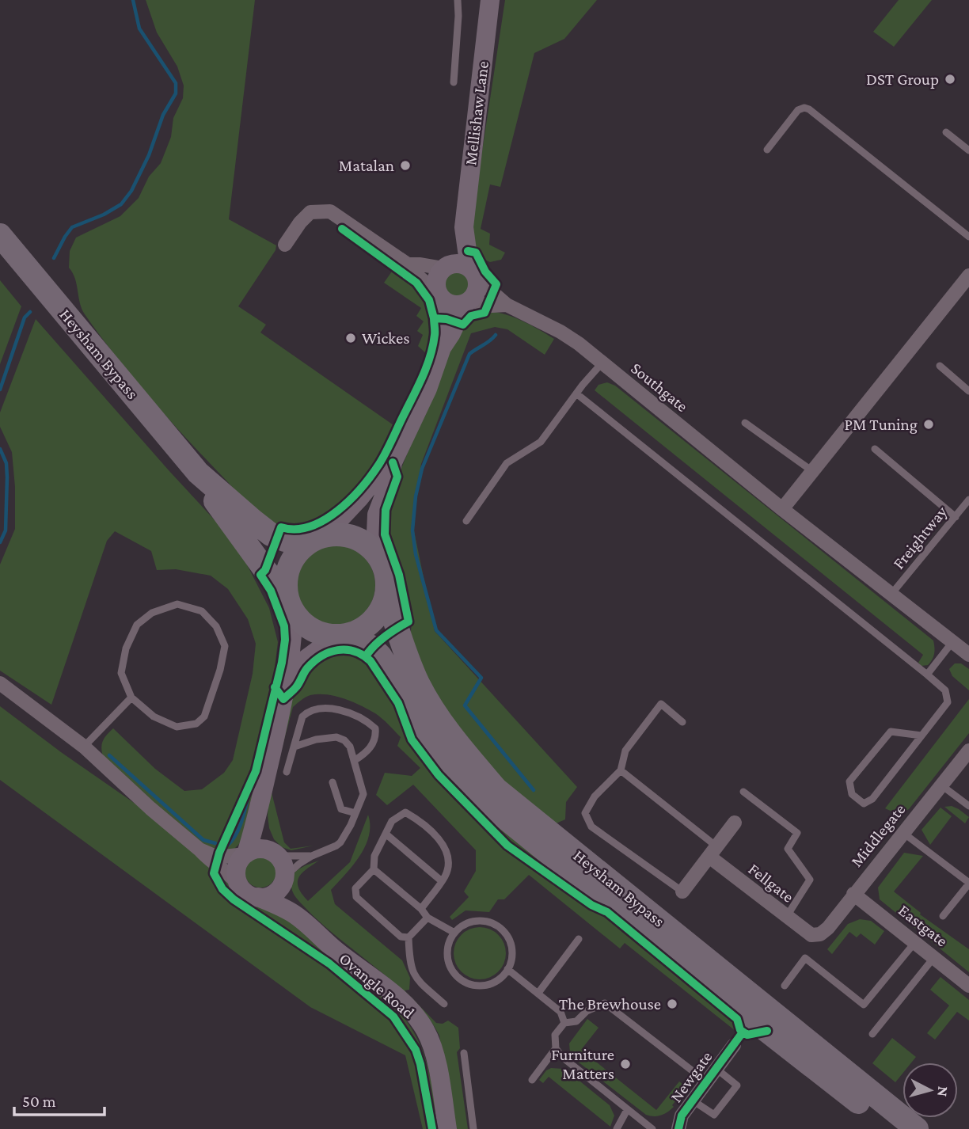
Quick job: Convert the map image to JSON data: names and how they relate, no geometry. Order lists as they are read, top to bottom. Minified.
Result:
{"streets":{"highway":["Heysham Bypass"],"main road":["Mellishaw Lane","Ovangle Road"],"street":["Southgate","Middlegate","Fellgate","Eastgate","Newgate"],"lane":["Freightway"]},"crossings":[["Mellishaw Lane","Southgate"],["Southgate","Freightway"],["Middlegate","Fellgate"],["Middlegate","Eastgate"]],"places":["DST Group","Matalan","Wickes","PM Tuning","The Brewhouse","Furniture Matters"],"scale_bar":"50 m","north":"right"}
